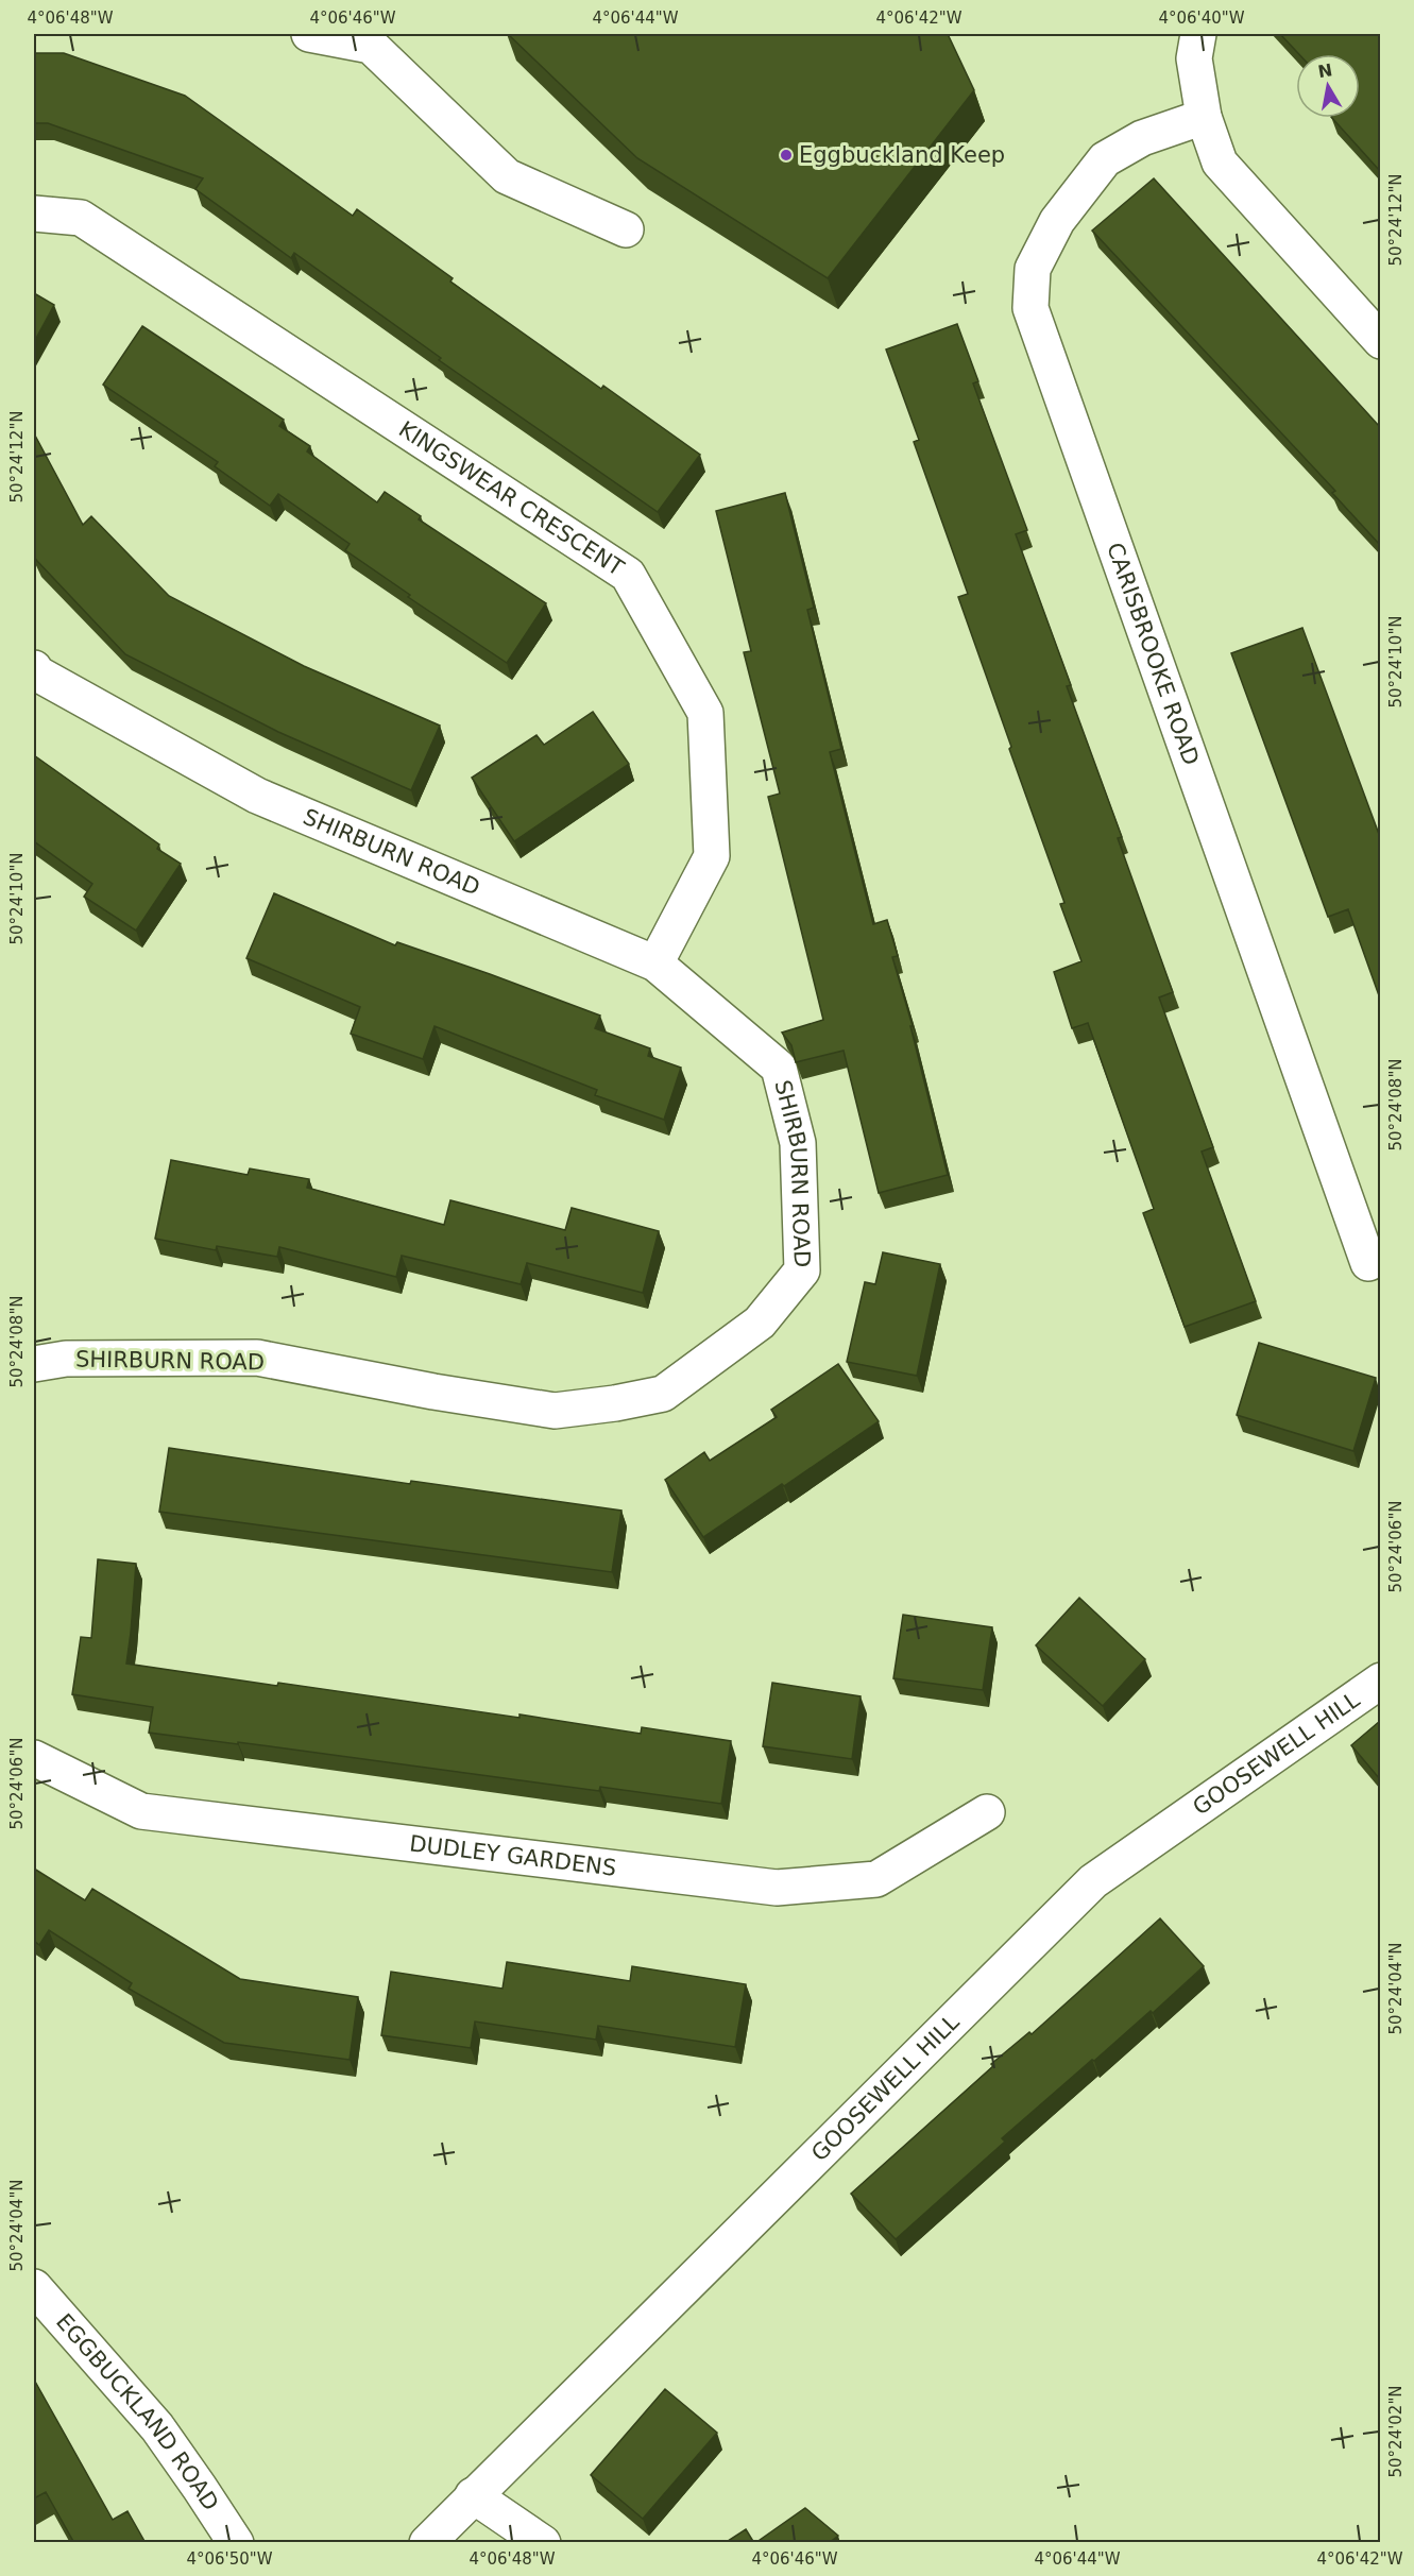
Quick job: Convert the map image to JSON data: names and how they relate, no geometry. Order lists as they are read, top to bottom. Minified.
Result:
{"streets":{"street":["KINGSWEAR CRESCENT","CARISBROOKE ROAD","SHIRBURN ROAD","GOOSEWELL HILL","DUDLEY GARDENS","EGGBUCKLAND ROAD"]},"crossings":[["KINGSWEAR CRESCENT","SHIRBURN ROAD"]],"places":["Eggbuckland Keep"],"north":"top","coordinates":["4°06'48\"W","4°06'46\"W","4°06'44\"W","4°06'42\"W","4°06'40\"W","50°24'12\"N","50°24'10\"N","50°24'08\"N","50°24'06\"N","50°24'04\"N","50°24'02\"N","4°06'50\"W"]}
